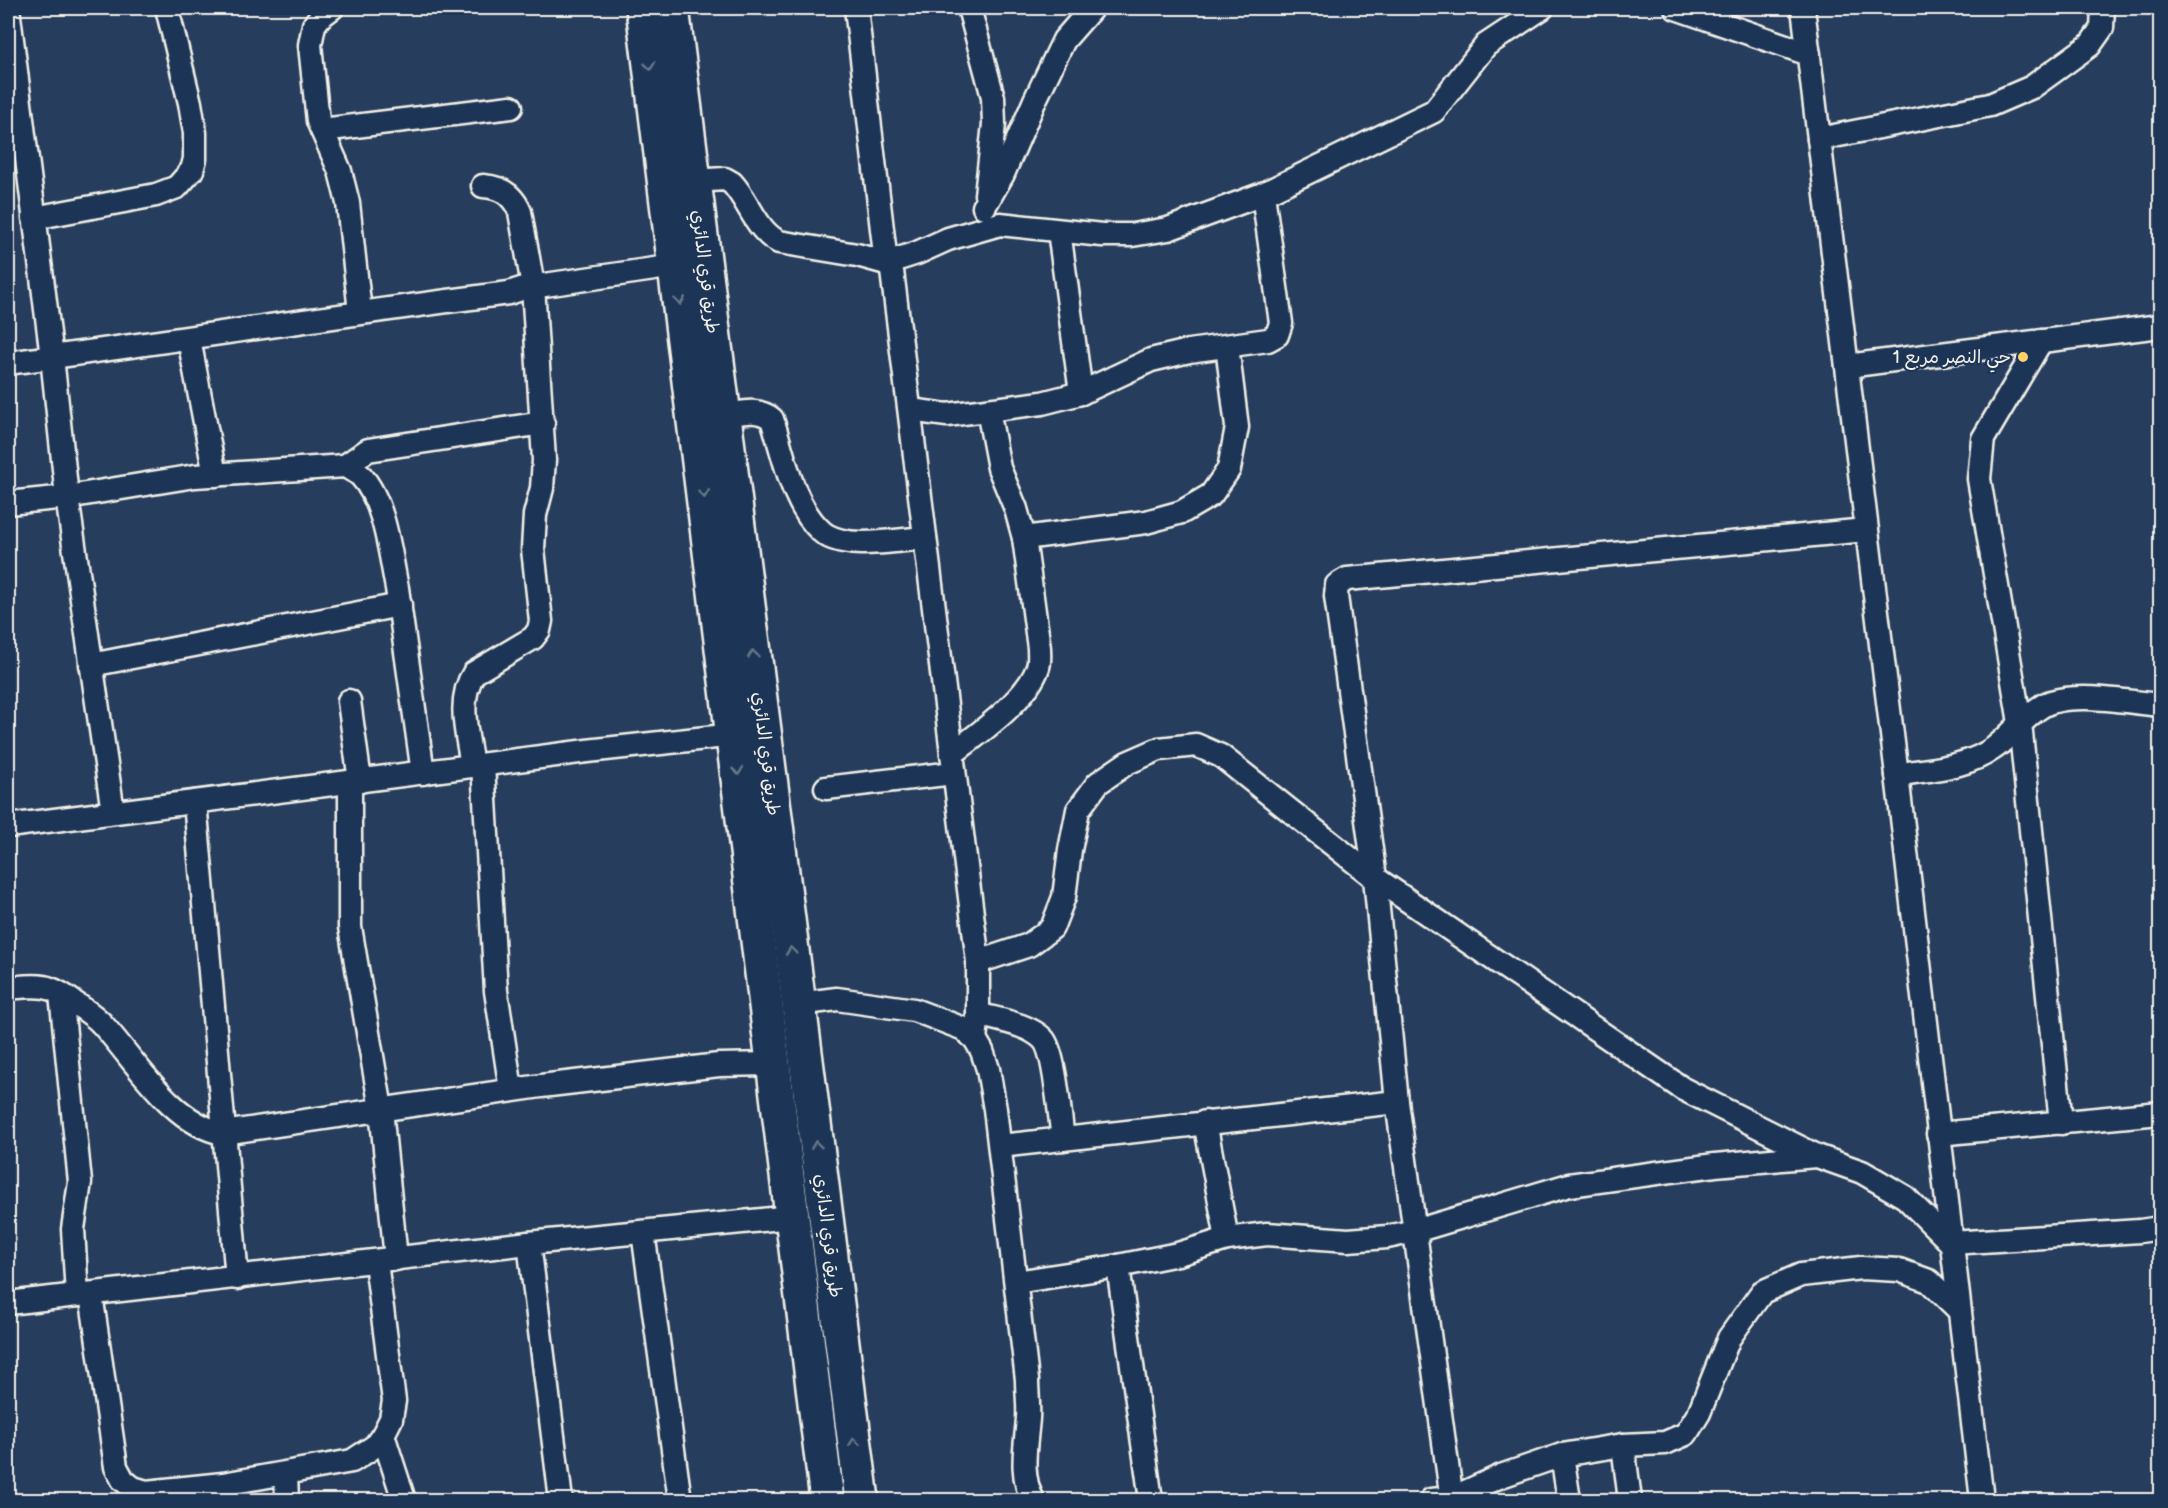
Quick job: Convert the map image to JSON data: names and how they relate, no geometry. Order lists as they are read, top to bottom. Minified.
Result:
{"streets":{"highway":["طريق قري الدائري"]},"places":["حي النصر مربع 1"]}
